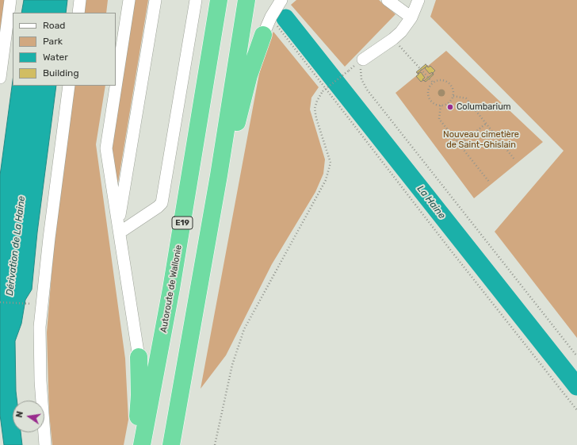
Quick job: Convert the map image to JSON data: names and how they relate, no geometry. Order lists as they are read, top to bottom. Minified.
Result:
{"streets":{"highway":["E19","Autoroute de Wallonie"]},"water":["La Haine","Dérivation de La Haine"],"parks":["Nouveau cimetière de Saint-Ghislain"],"places":["Columbarium"],"legend":["Road","Park","Water","Building"],"north":"left"}
